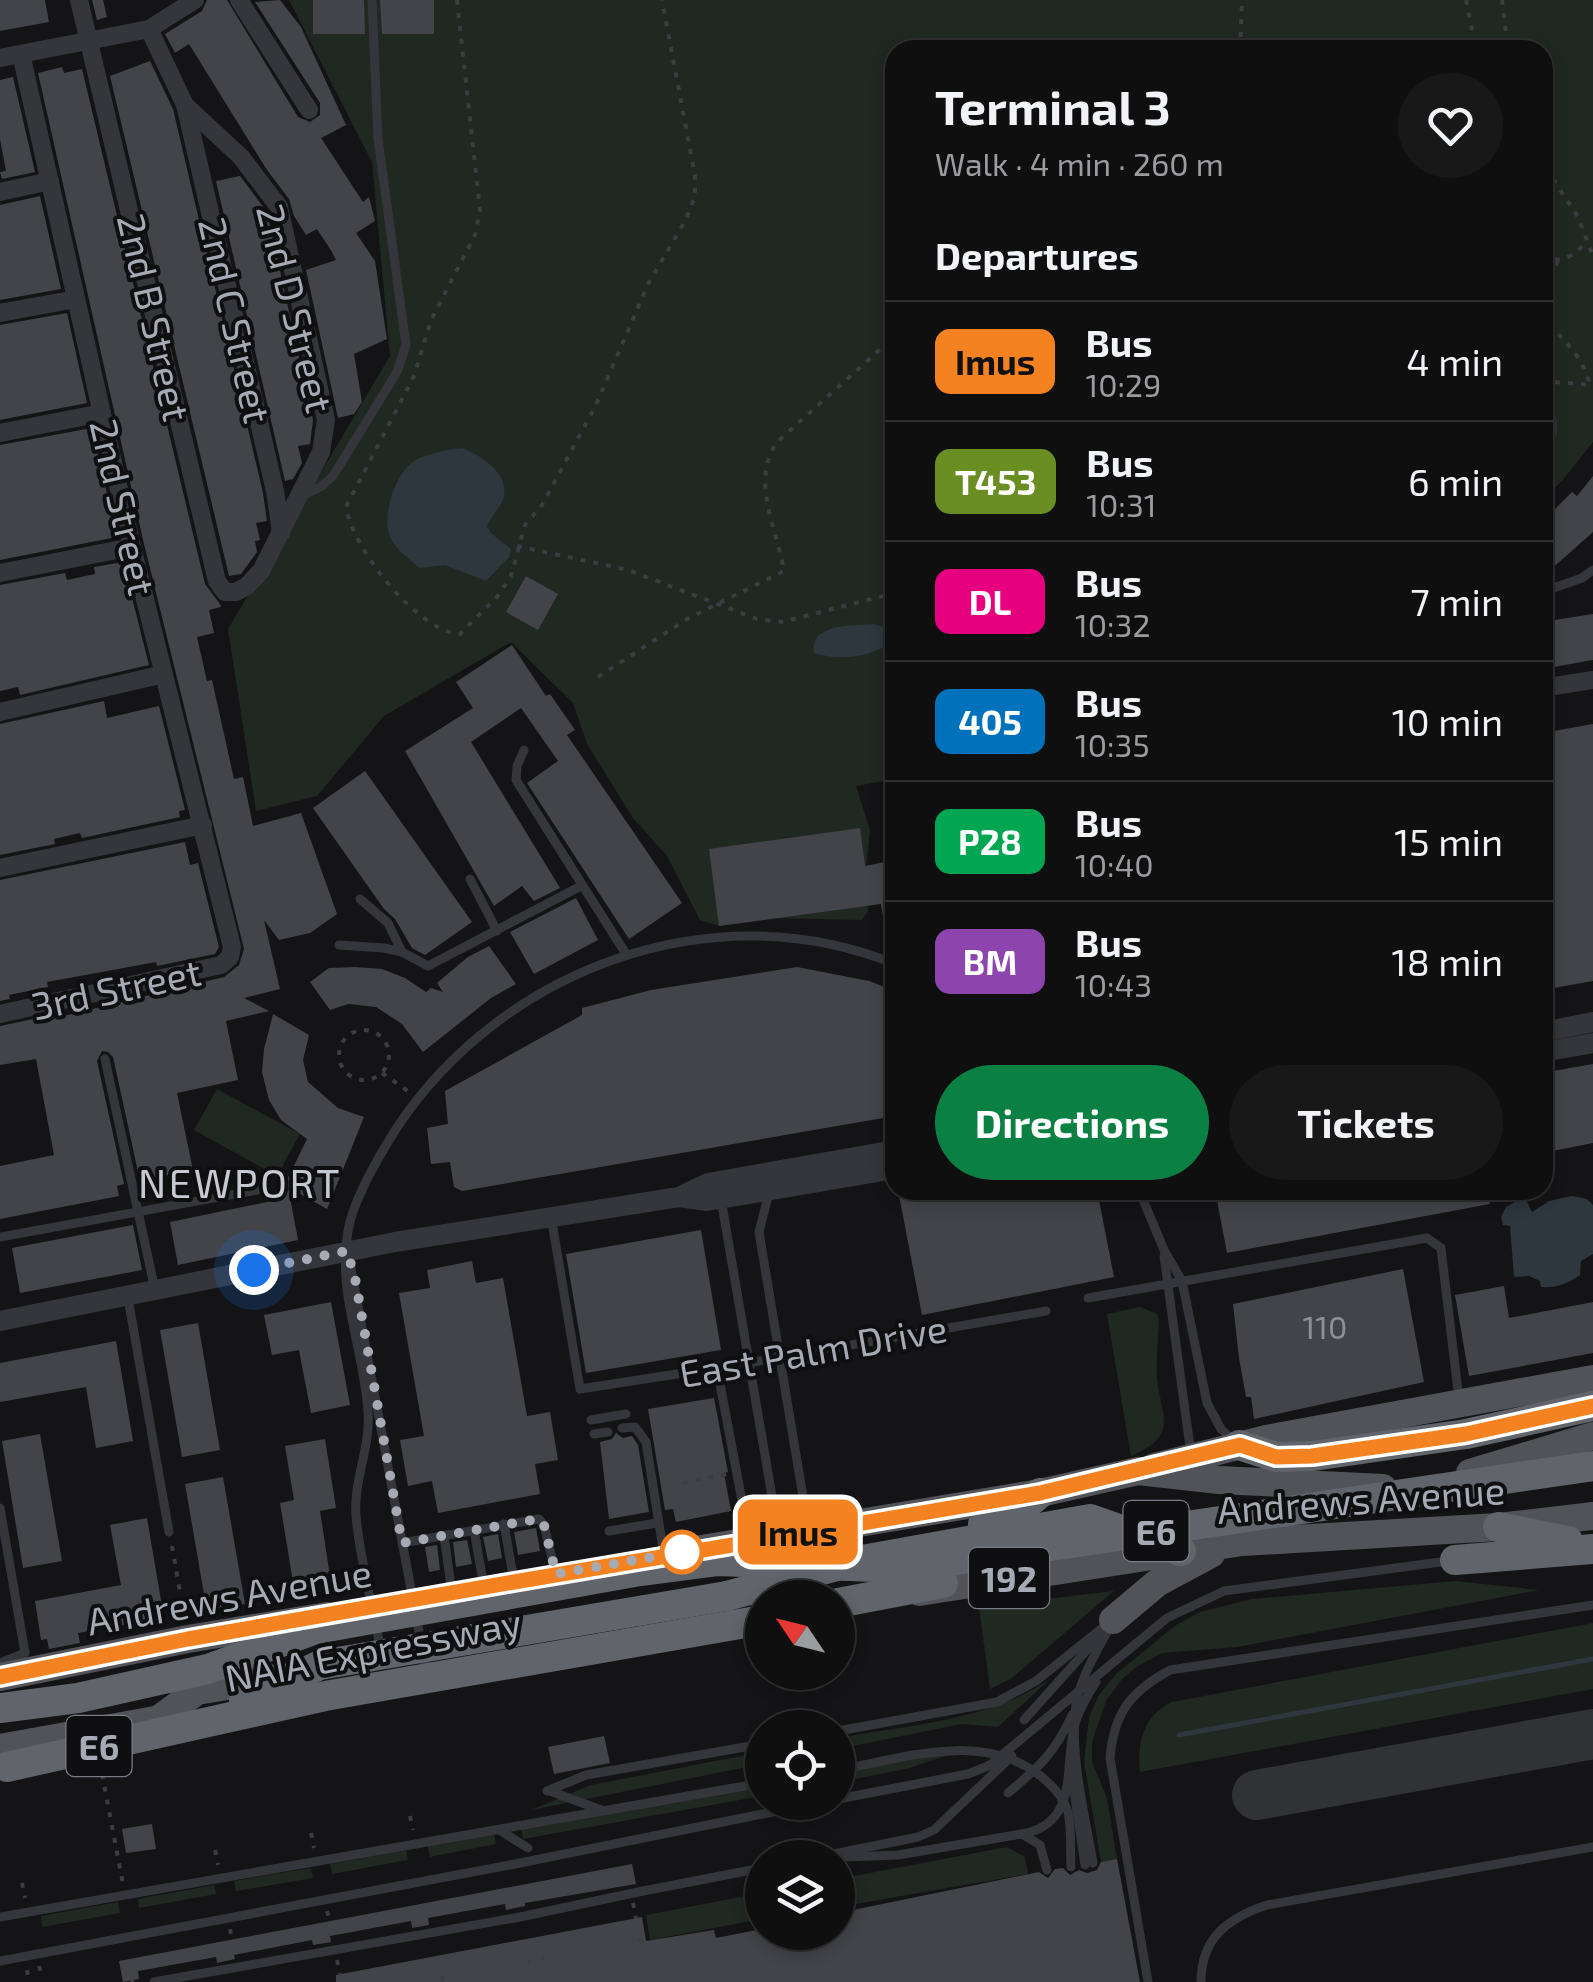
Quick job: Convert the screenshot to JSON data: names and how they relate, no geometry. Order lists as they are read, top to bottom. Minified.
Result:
{"streets":{"highway":["E6","NAIA Expressway"],"main road":["Andrews Avenue","192"],"street":["2nd D Street","2nd B Street","2nd C Street","2nd Street","3rd Street"],"lane":["East Palm Drive"]},"crossings":[["2nd D Street","2nd B Street"],["2nd D Street","2nd C Street"],["2nd B Street","2nd C Street"],["2nd Street","3rd Street"]],"districts":["NEWPORT"],"lines":["bus line Imus"],"house_numbers":["110"],"north":"top left","page":{"on_map":"Imus","heading":[["Terminal 3","Walk · 4 min · 260 m"],"Departures"],"list":[{"mark":"Imus","name":"Bus","note":"10:29","value":"4 min"},{"mark":"T453","name":"Bus","note":"10:31","value":"6 min"},{"mark":"DL","name":"Bus","note":"10:32","value":"7 min"},{"mark":"405","name":"Bus","note":"10:35","value":"10 min"},{"mark":"P28","name":"Bus","note":"10:40","value":"15 min"},{"mark":"BM","name":"Bus","note":"10:43","value":"18 min"}],"buttons":["Directions","Tickets"]}}
